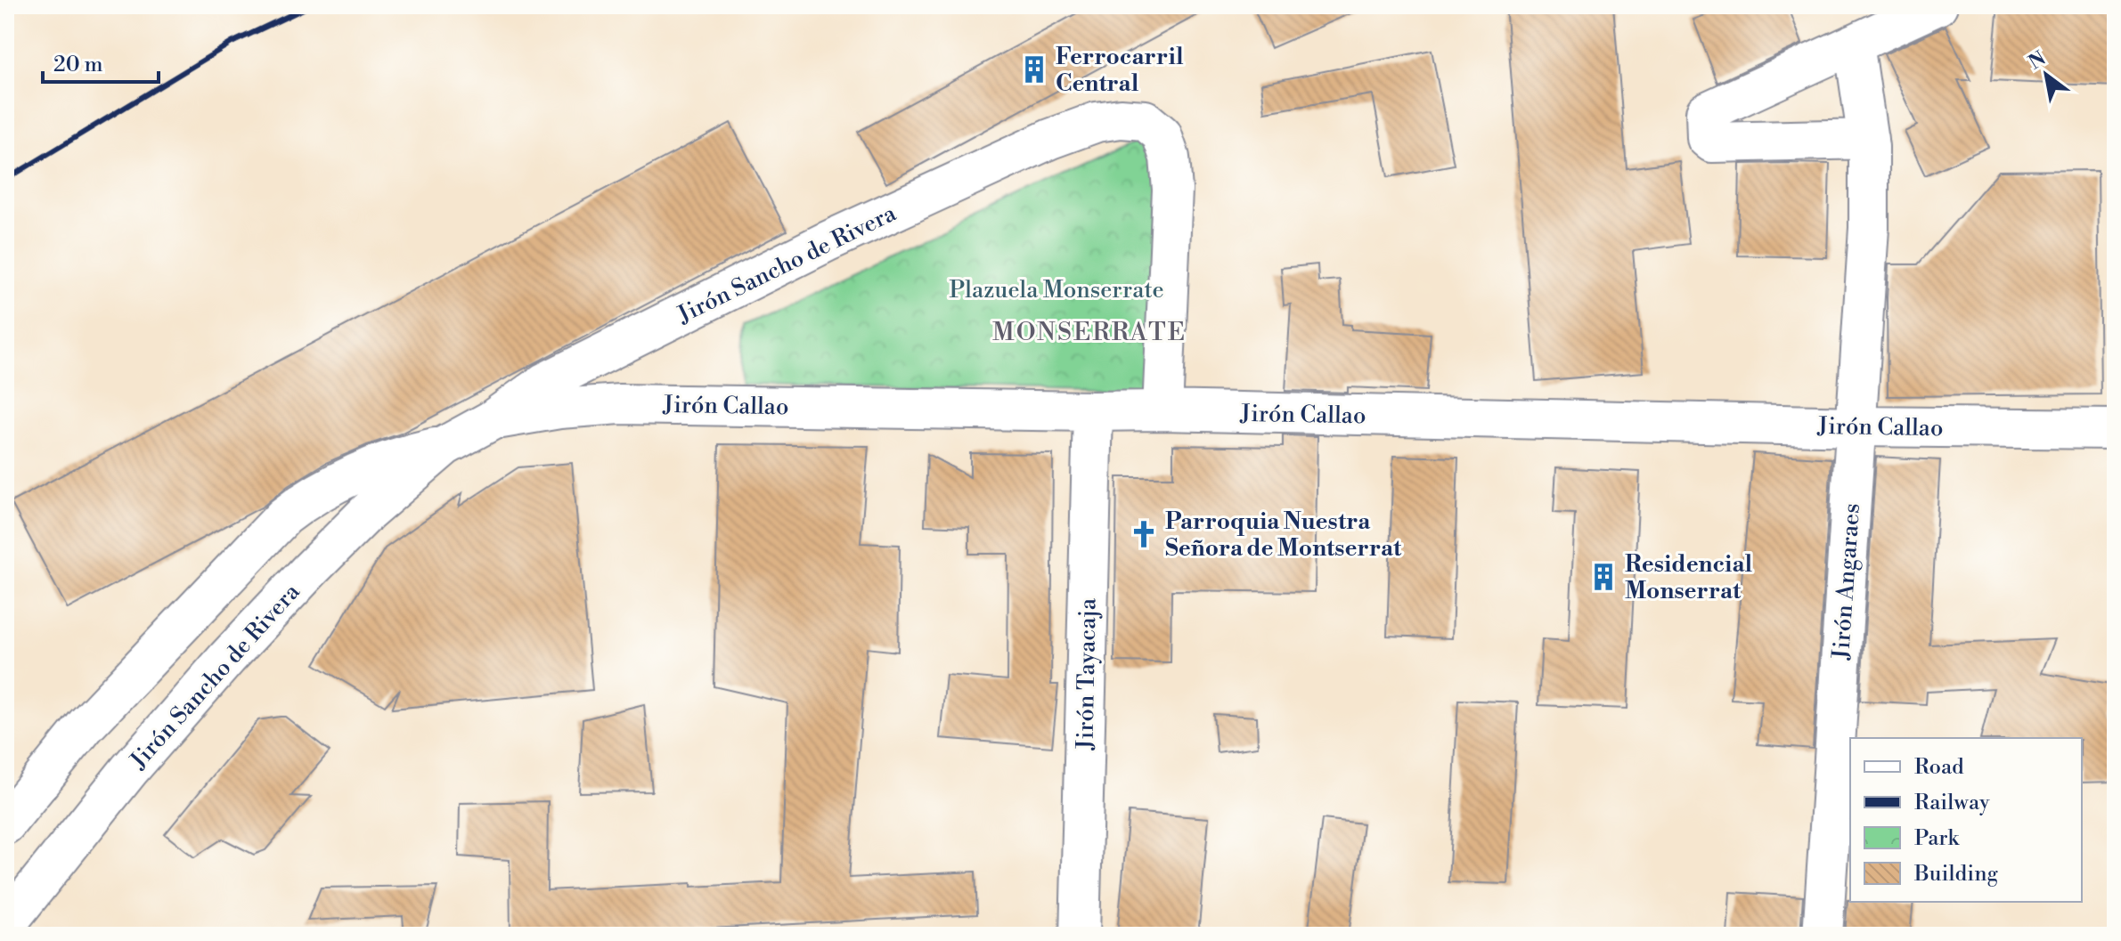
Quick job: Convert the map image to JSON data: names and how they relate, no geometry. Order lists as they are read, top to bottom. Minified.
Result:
{"streets":{"street":["Jirón Sancho de Rivera","Jirón Callao","Jirón Angaraes","Jirón Tayacaja"]},"crossings":[["Jirón Sancho de Rivera","Jirón Callao"],["Jirón Callao","Jirón Angaraes"],["Jirón Callao","Jirón Tayacaja"]],"districts":["MONSERRATE"],"parks":["Plazuela Monserrate"],"places":{"building":["Ferrocarril Central","Residencial Monserrat"],"church":["Parroquia Nuestra Señora de Montserrat"]},"legend":["Road","Railway","Park","Building"],"scale_bar":"20 m","north":"top left"}
